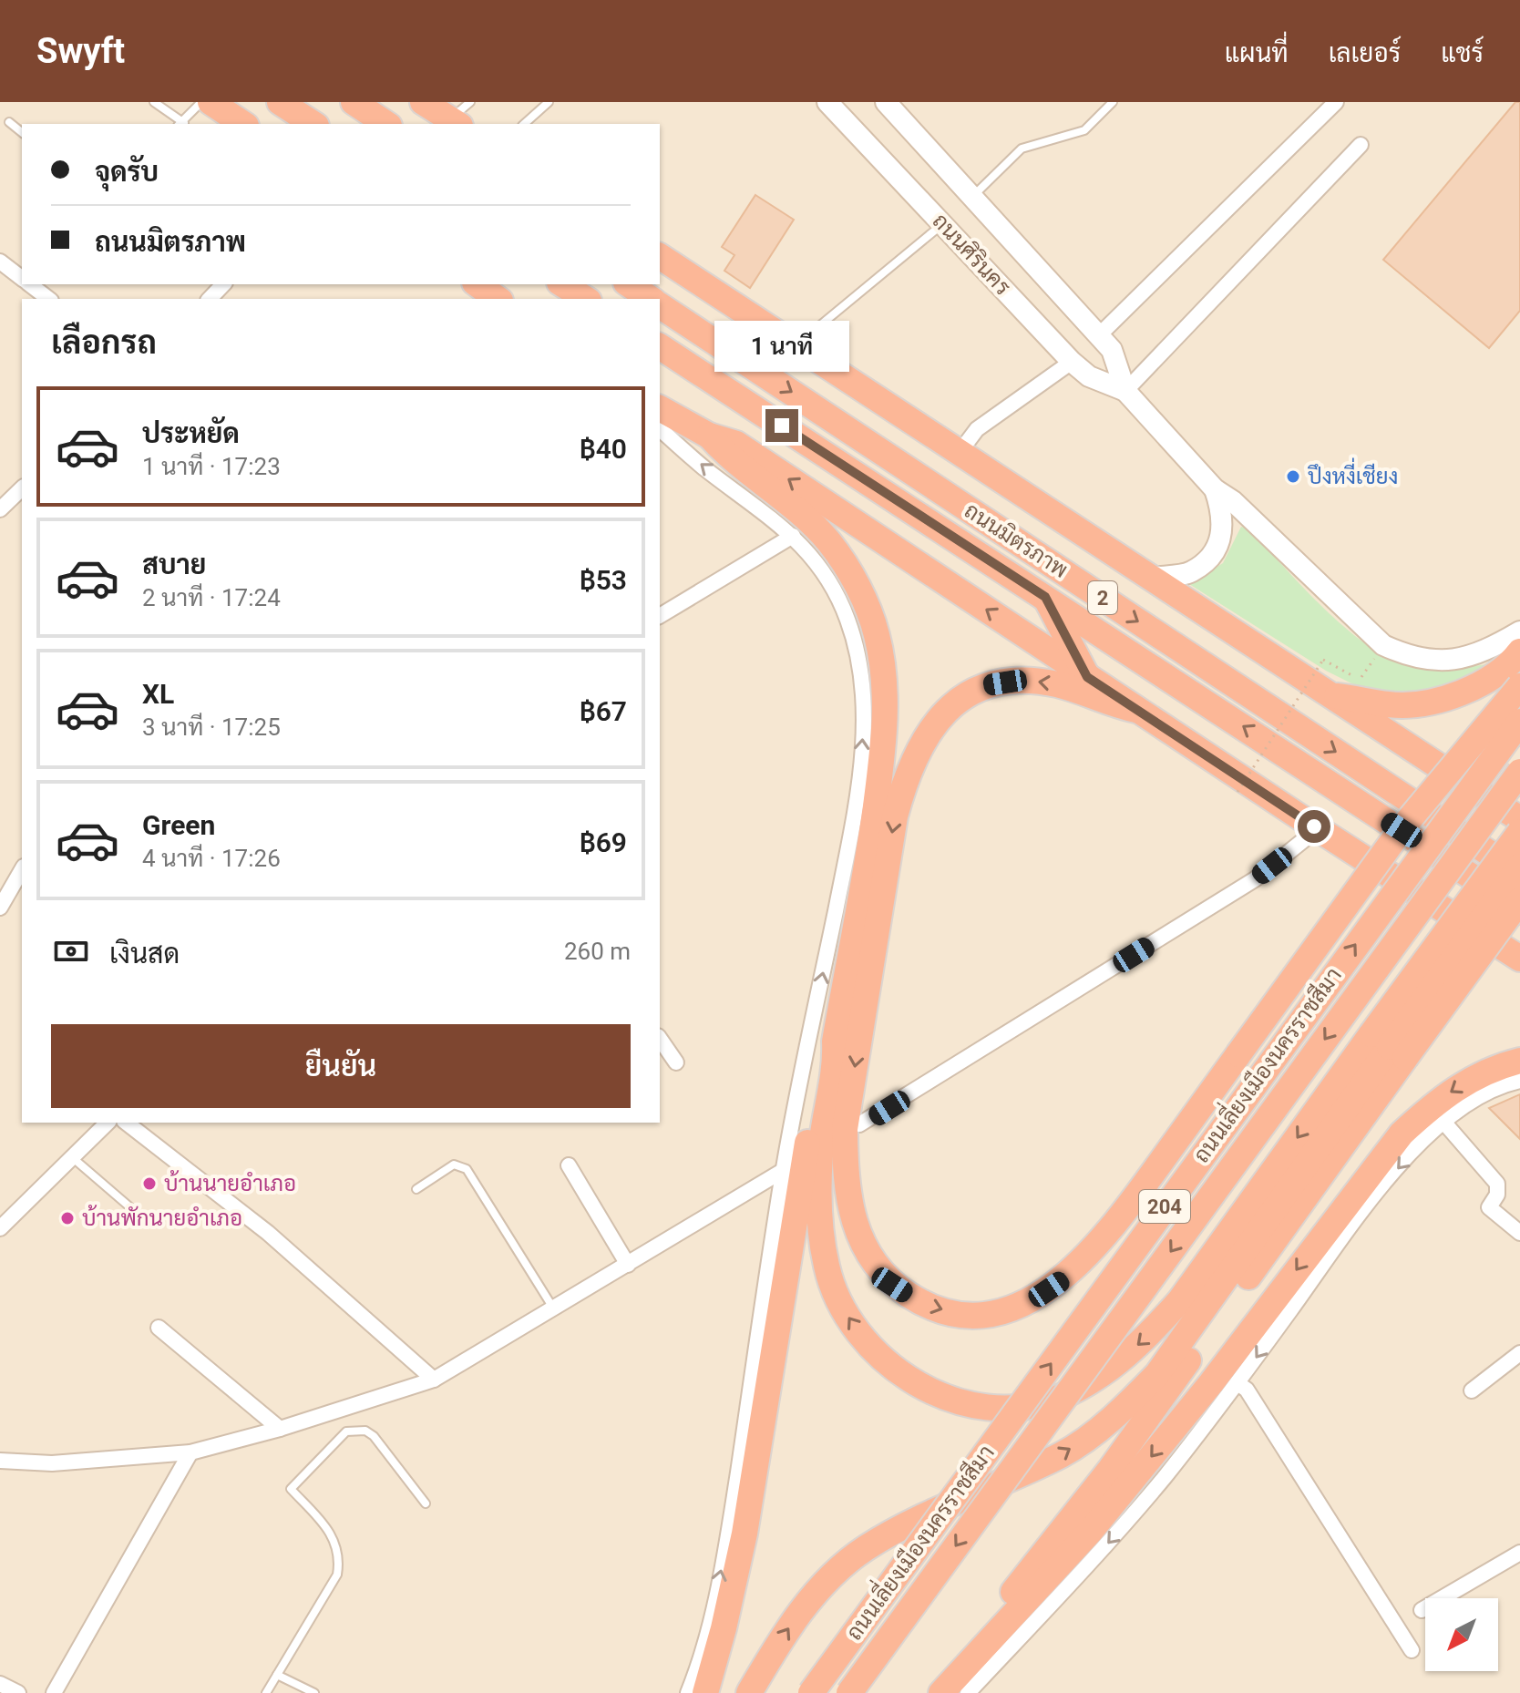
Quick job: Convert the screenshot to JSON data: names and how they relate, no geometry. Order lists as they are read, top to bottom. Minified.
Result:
{"streets":{"highway":["ถนนมิตรภาพ","2","ถนนเลี่ยงเมืองนครราชสีมา","204"],"street":["ถนนศิรินคร"]},"places":["ปึงหงี่เชียง","บ้านนายอำเภอ","บ้านพักนายอำเภอ"],"north":"bottom left","page":{"header":"Swyft","nav":["แผนที่","เลเยอร์","แชร์"],"banner":["จุดรับ","ถนนมิตรภาพ"],"heading":"เลือกรถ","bubble":"1 นาที","list":[{"name":"ประหยัด","note":"1 นาที · 17:23","value":"฿40"},{"name":"สบาย","note":"2 นาที · 17:24","value":"฿53"},{"name":"XL","note":"3 นาที · 17:25","value":"฿67"},{"name":"Green","note":"4 นาที · 17:26","value":"฿69"}],"pay":["เงินสด","260 m"],"buttons":"ยืนยัน"}}
